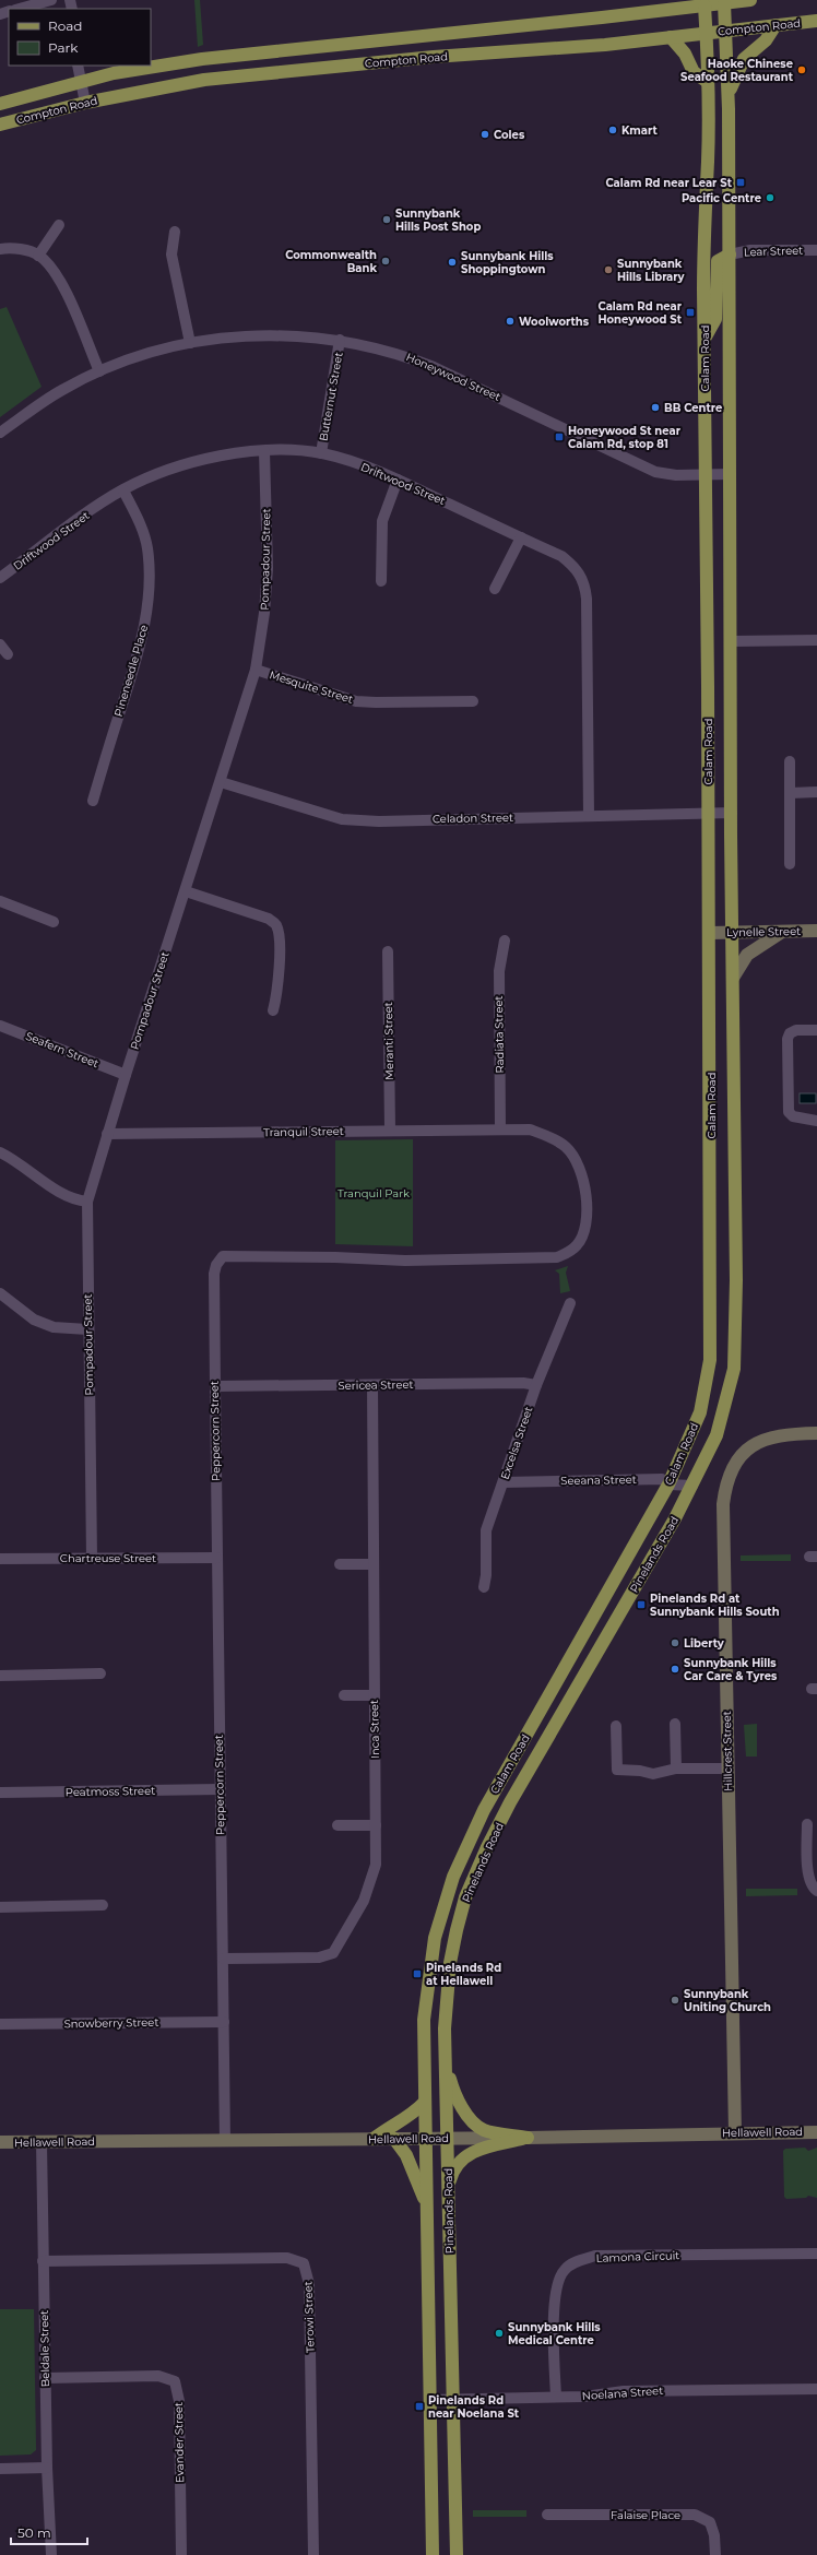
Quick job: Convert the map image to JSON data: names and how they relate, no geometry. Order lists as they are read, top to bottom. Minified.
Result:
{"streets":{"main road":["Compton Road","Calam Road","Pinelands Road"],"street":["Lear Street","Honeywood Street","Butternut Street","Driftwood Street","Pompadour Street","Pineneedle Place","Mesquite Street","Celadon Street","Lynelle Street","Radiata Street","Meranti Street","Seafern Street","Tranquil Street","Sericea Street","Peppercorn Street","Excelsa Street","Seeana Street","Chartreuse Street","Inca Street","Hillcrest Street","Peatmoss Street","Snowberry Street","Hellawell Road","Lamona Circuit","Terowi Street","Beldale Street","Noelana Street","Evander Street","Falaise Place"]},"crossings":[["Compton Road","Calam Road"],["Lear Street","Calam Road"],["Calam Road","Honeywood Street"],["Calam Road","Celadon Street"],["Calam Road","Lynelle Street"],["Calam Road","Seeana Street"],["Calam Road","Pinelands Road"],["Calam Road","Hellawell Road"],["Honeywood Street","Butternut Street"],["Butternut Street","Driftwood Street"],["Driftwood Street","Pompadour Street"],["Driftwood Street","Pineneedle Place"],["Driftwood Street","Celadon Street"],["Pompadour Street","Mesquite Street"],["Pompadour Street","Celadon Street"],["Pompadour Street","Seafern Street"],["Pompadour Street","Tranquil Street"],["Pompadour Street","Chartreuse Street"],["Radiata Street","Tranquil Street"],["Radiata Street","Peppercorn Street"],["Meranti Street","Tranquil Street"],["Tranquil Street","Peppercorn Street"],["Sericea Street","Peppercorn Street"],["Sericea Street","Excelsa Street"],["Sericea Street","Inca Street"],["Peppercorn Street","Chartreuse Street"],["Peppercorn Street","Inca Street"],["Peppercorn Street","Peatmoss Street"],["Peppercorn Street","Snowberry Street"],["Peppercorn Street","Hellawell Road"],["Excelsa Street","Seeana Street"],["Seeana Street","Pinelands Road"],["Pinelands Road","Hellawell Road"],["Pinelands Road","Noelana Street"],["Hillcrest Street","Hellawell Road"],["Hellawell Road","Beldale Street"],["Lamona Circuit","Noelana Street"],["Terowi Street","Beldale Street"],["Beldale Street","Evander Street"]],"parks":["Tranquil Park"],"places":{"other":["Haoke Chinese Seafood Restaurant","Kmart","Coles","Pacific Centre","Sunnybank Hills Post Shop","Commonwealth Bank","Sunnybank Hills Shoppingtown","Sunnybank Hills Library","Woolworths","BB Centre","Liberty","Sunnybank Hills Car Care & Tyres","Sunnybank Uniting Church","Sunnybank Hills Medical Centre"],"transit":["Calam Rd near Lear St","Calam Rd near Honeywood St","Honeywood St near Calam Rd, stop 81","Pinelands Rd at Sunnybank Hills South","Pinelands Rd at Hellawell","Pinelands Rd near Noelana St"]},"legend":["Road","Park"],"scale_bar":"50 m"}
